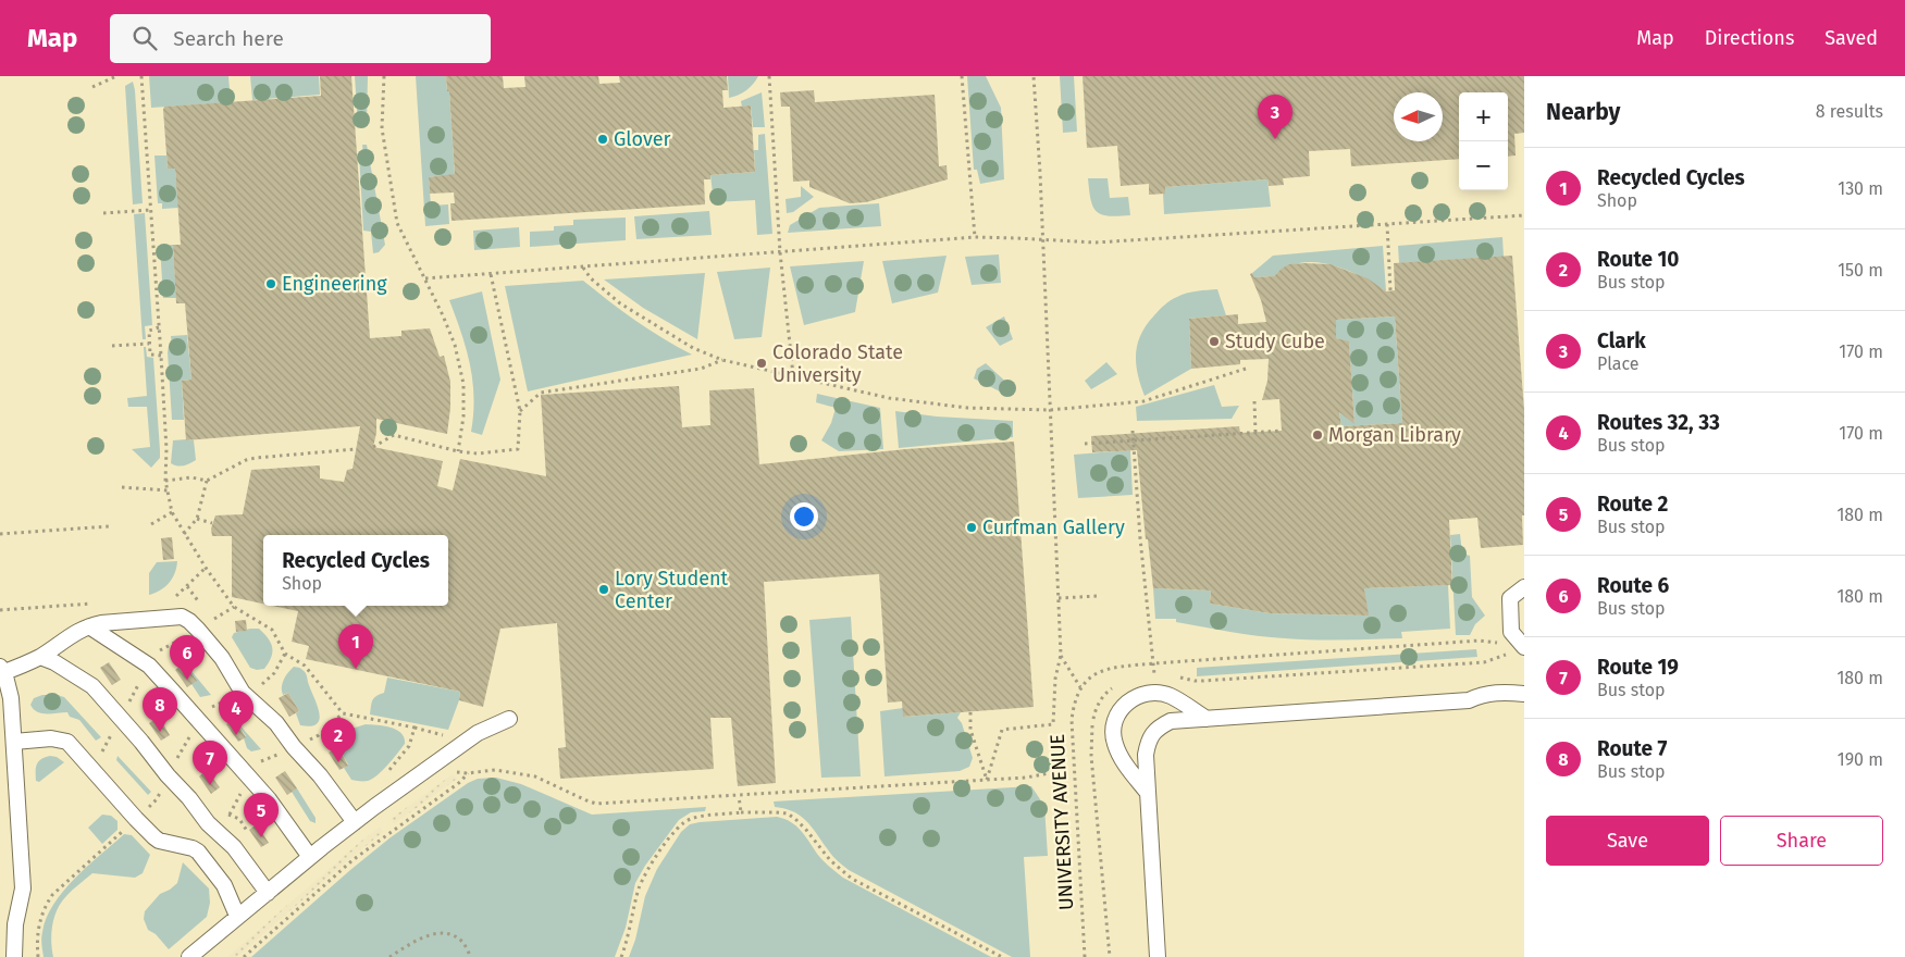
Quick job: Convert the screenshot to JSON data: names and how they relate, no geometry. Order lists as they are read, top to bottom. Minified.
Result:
{"streets":{"path":["UNIVERSITY AVENUE"]},"places":["Glover","Engineering","Study Cube","Colorado State University","Morgan Library","Curfman Gallery","Lory Student Center"],"north":"left","page":{"header":"Map","search":"Search here","nav":["Map","Directions","Saved"],"heading":["Nearby","8 results"],"map_buttons":["+","−"],"pins":["3","1","6","8","4","2","7","5"],"list":[{"mark":"1","name":"Recycled Cycles","note":"Shop","value":"130 m"},{"mark":"2","name":"Route 10","note":"Bus stop","value":"150 m"},{"mark":"3","name":"Clark","note":"Place","value":"170 m"},{"mark":"4","name":"Routes 32, 33","note":"Bus stop","value":"170 m"},{"mark":"5","name":"Route 2","note":"Bus stop","value":"180 m"},{"mark":"6","name":"Route 6","note":"Bus stop","value":"180 m"},{"mark":"7","name":"Route 19","note":"Bus stop","value":"180 m"},{"mark":"8","name":"Route 7","note":"Bus stop","value":"190 m"}],"popup":["Recycled Cycles","Shop"],"buttons":["Save","Share"]}}
